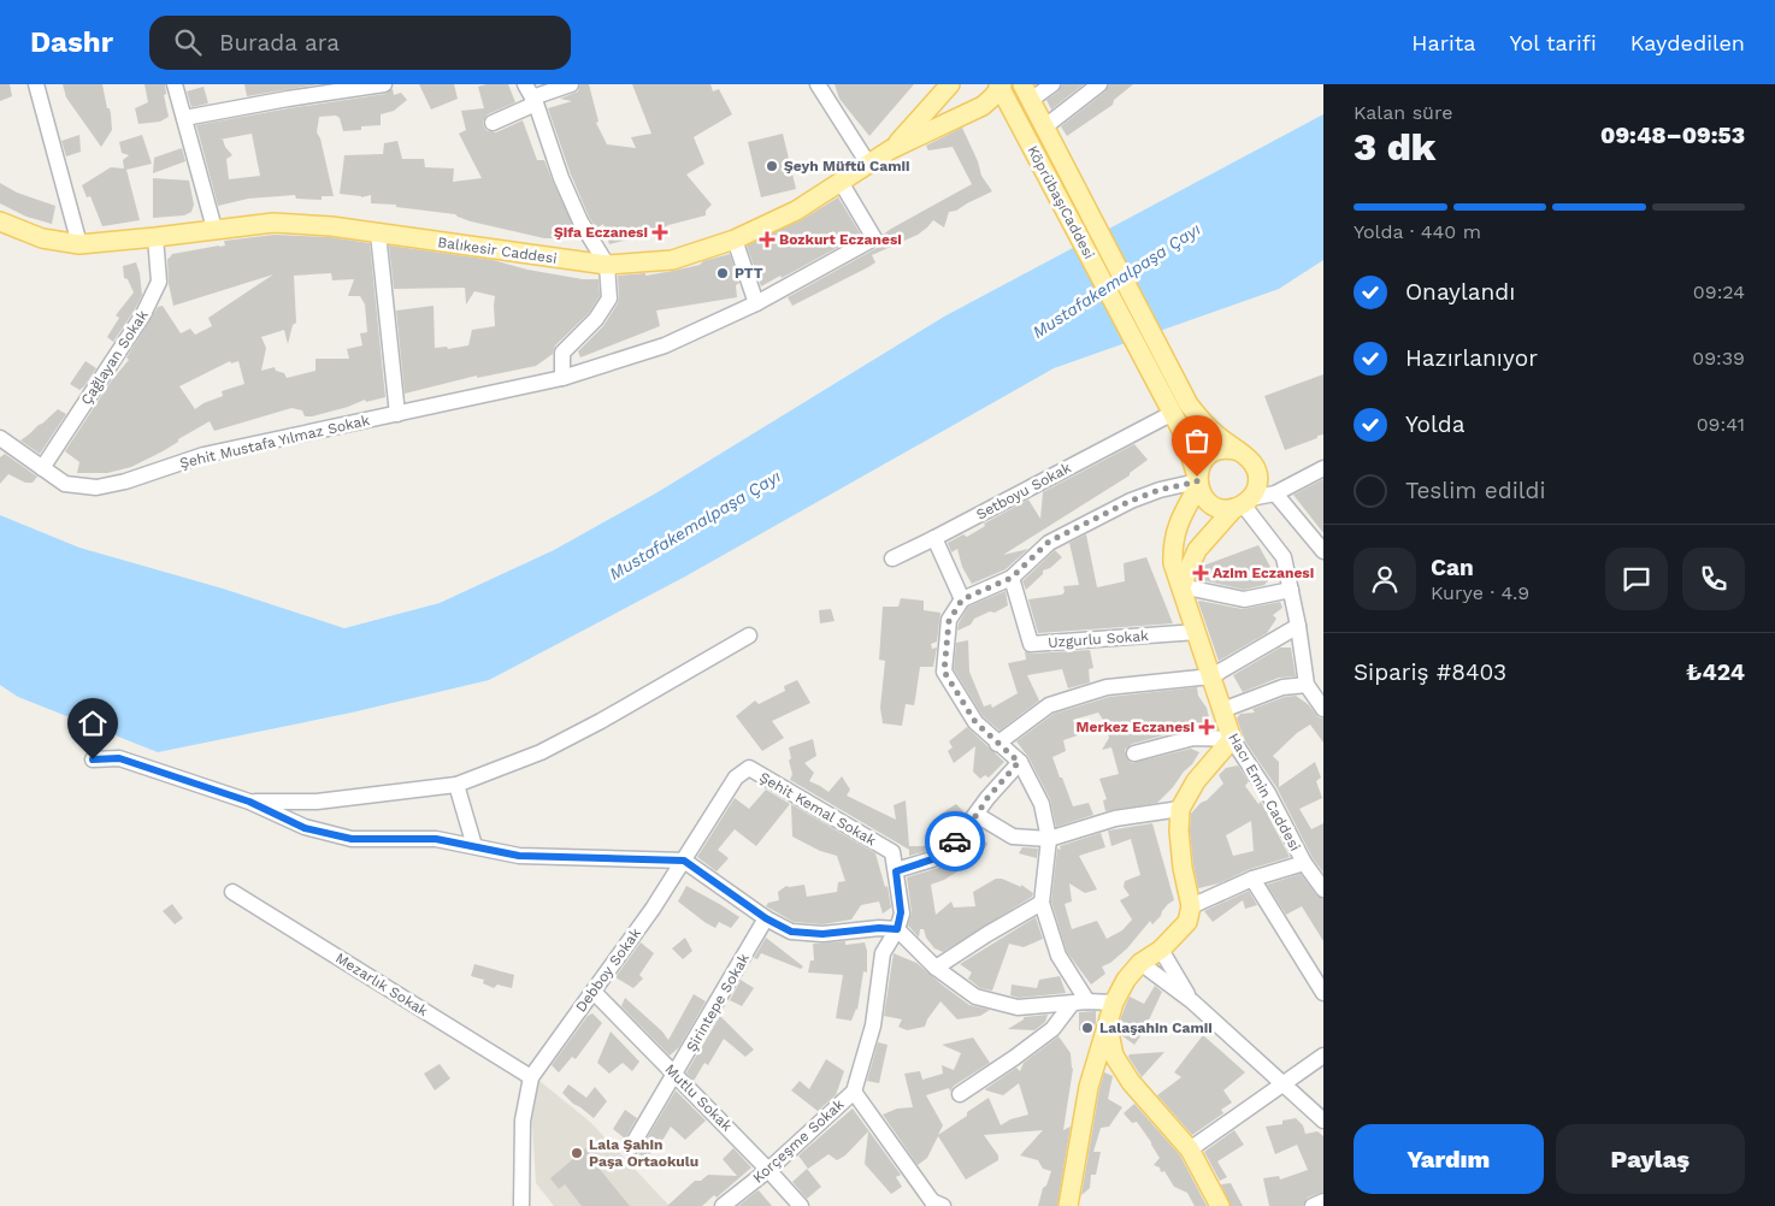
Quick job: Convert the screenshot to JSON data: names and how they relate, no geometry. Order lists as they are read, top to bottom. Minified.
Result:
{"streets":{"main road":["KöprübaşıCaddesi","Balıkesir Caddesi","Hacı Emin Caddesi"],"street":["Çağlayan Sokak","Şehit Mustafa Yılmaz Sokak","Setboyu Sokak","Uzgurlu Sokak","Şehit Kemal Sokak","Debboy Sokak","Mezarlık Sokak","Şirintepe Sokak","Mutlu Sokak","Korçeşme Sokak"]},"crossings":[["KöprübaşıCaddesi","Balıkesir Caddesi"],["KöprübaşıCaddesi","Setboyu Sokak"],["Balıkesir Caddesi","Çağlayan Sokak"],["Balıkesir Caddesi","Şehit Mustafa Yılmaz Sokak"],["Çağlayan Sokak","Şehit Mustafa Yılmaz Sokak"],["Uzgurlu Sokak","Hacı Emin Caddesi"],["Şehit Kemal Sokak","Debboy Sokak"],["Debboy Sokak","Mezarlık Sokak"],["Debboy Sokak","Mutlu Sokak"],["Şirintepe Sokak","Mutlu Sokak"],["Mutlu Sokak","Korçeşme Sokak"]],"water":["Mustafakemalpaşa Çayı"],"places":{"other":["Şeyh Müftü Camii","PTT","Lalaşahin Camii","Lala Şahin Paşa Ortaokulu"],"health":["Şifa Eczanesi","Bozkurt Eczanesi","Azim Eczanesi","Merkez Eczanesi"]},"page":{"header":"Dashr","search":"Burada ara","nav":["Harita","Yol tarifi","Kaydedilen"],"heading":["3 dk","Kalan süre","09:48–09:53"],"panel":["Can","Kurye · 4.9","Sipariş #8403","₺424"],"bar":"Yolda · 440 m","list":[["Onaylandı","09:24"],["Hazırlanıyor","09:39"],["Yolda","09:41"],"Teslim edildi"],"buttons":["Yardım","Paylaş"]}}
